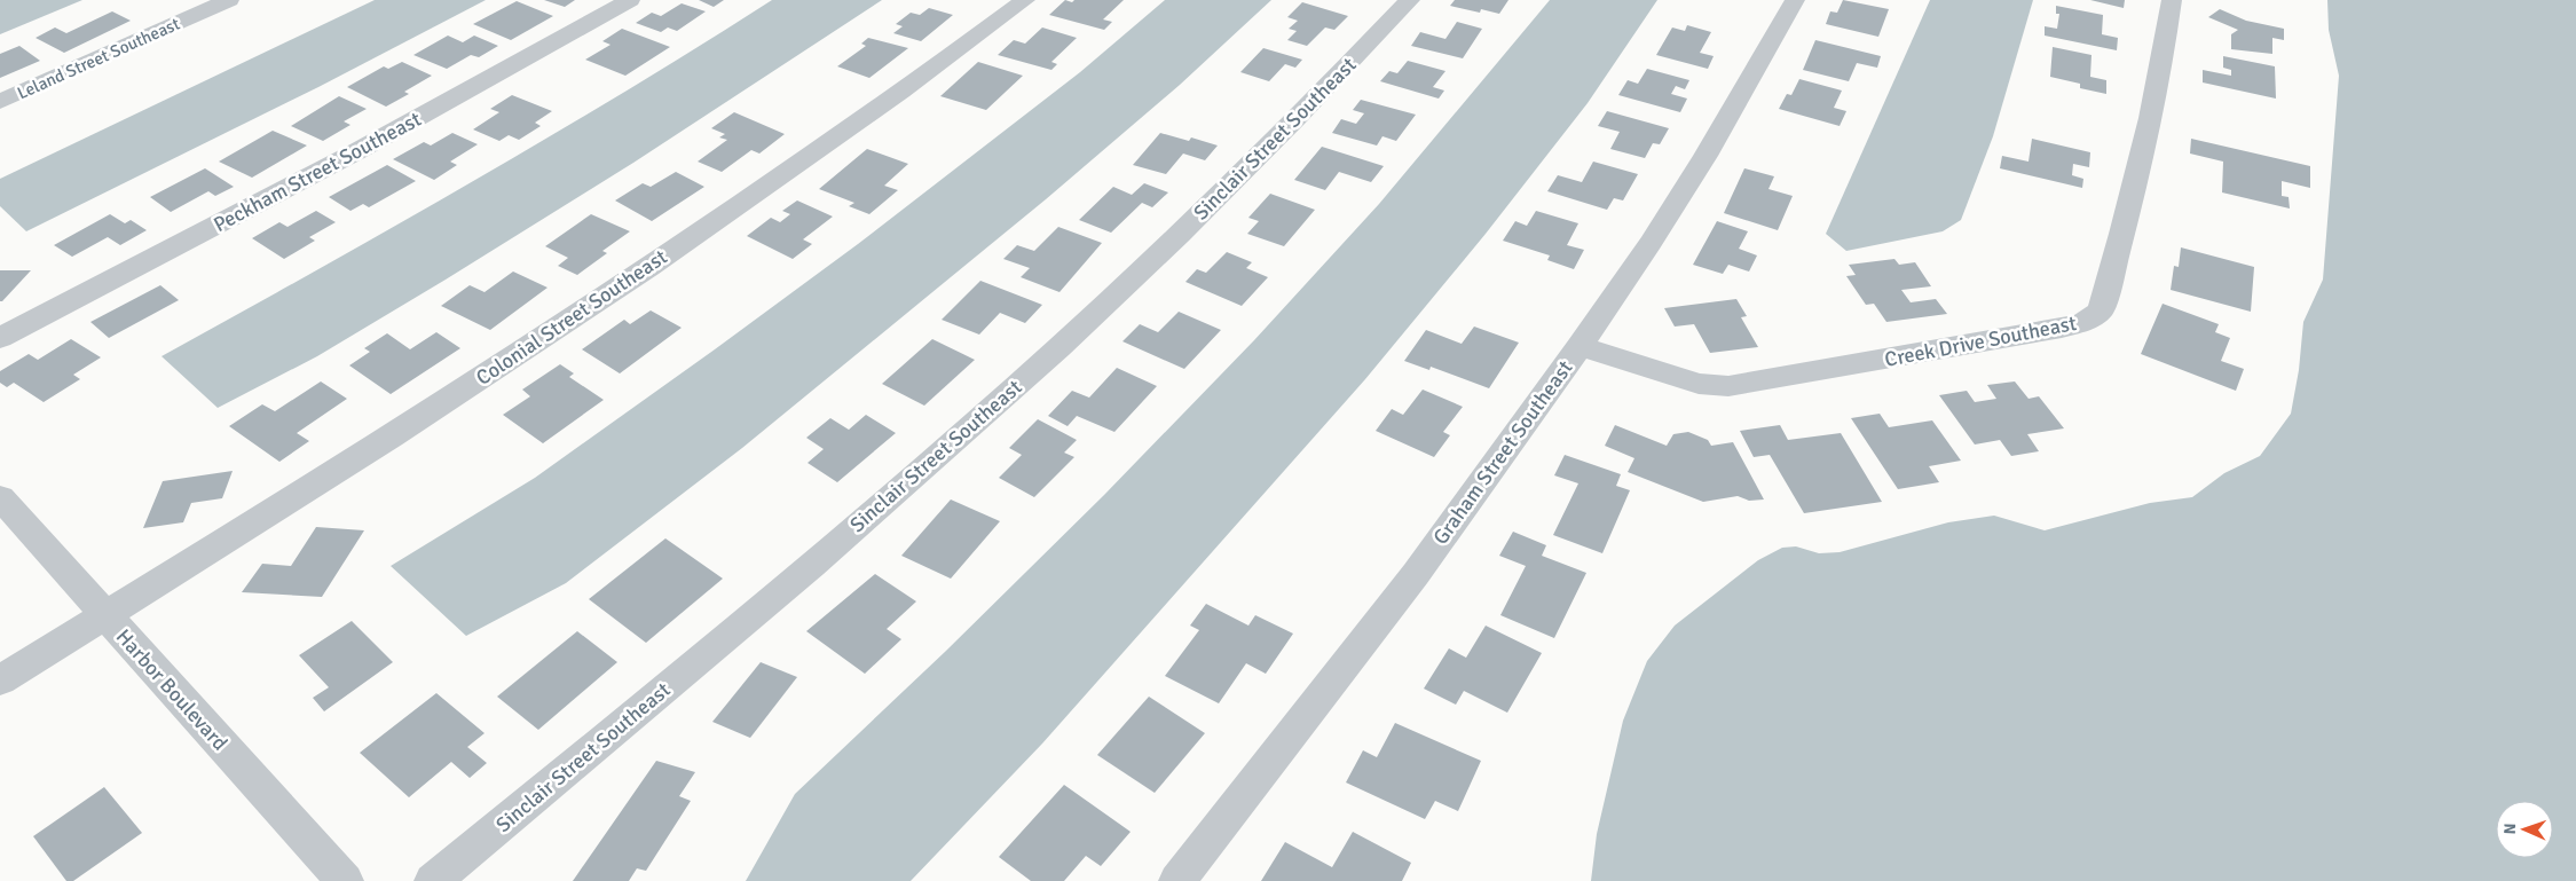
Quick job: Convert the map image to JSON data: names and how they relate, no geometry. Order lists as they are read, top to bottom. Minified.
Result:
{"streets":{"street":["Leland Street Southeast","Sinclair Street Southeast","Peckham Street Southeast","Colonial Street Southeast","Creek Drive Southeast","Graham Street Southeast","Harbor Boulevard"]},"crossings":[["Colonial Street Southeast","Harbor Boulevard"],["Creek Drive Southeast","Graham Street Southeast"]],"north":"left"}
